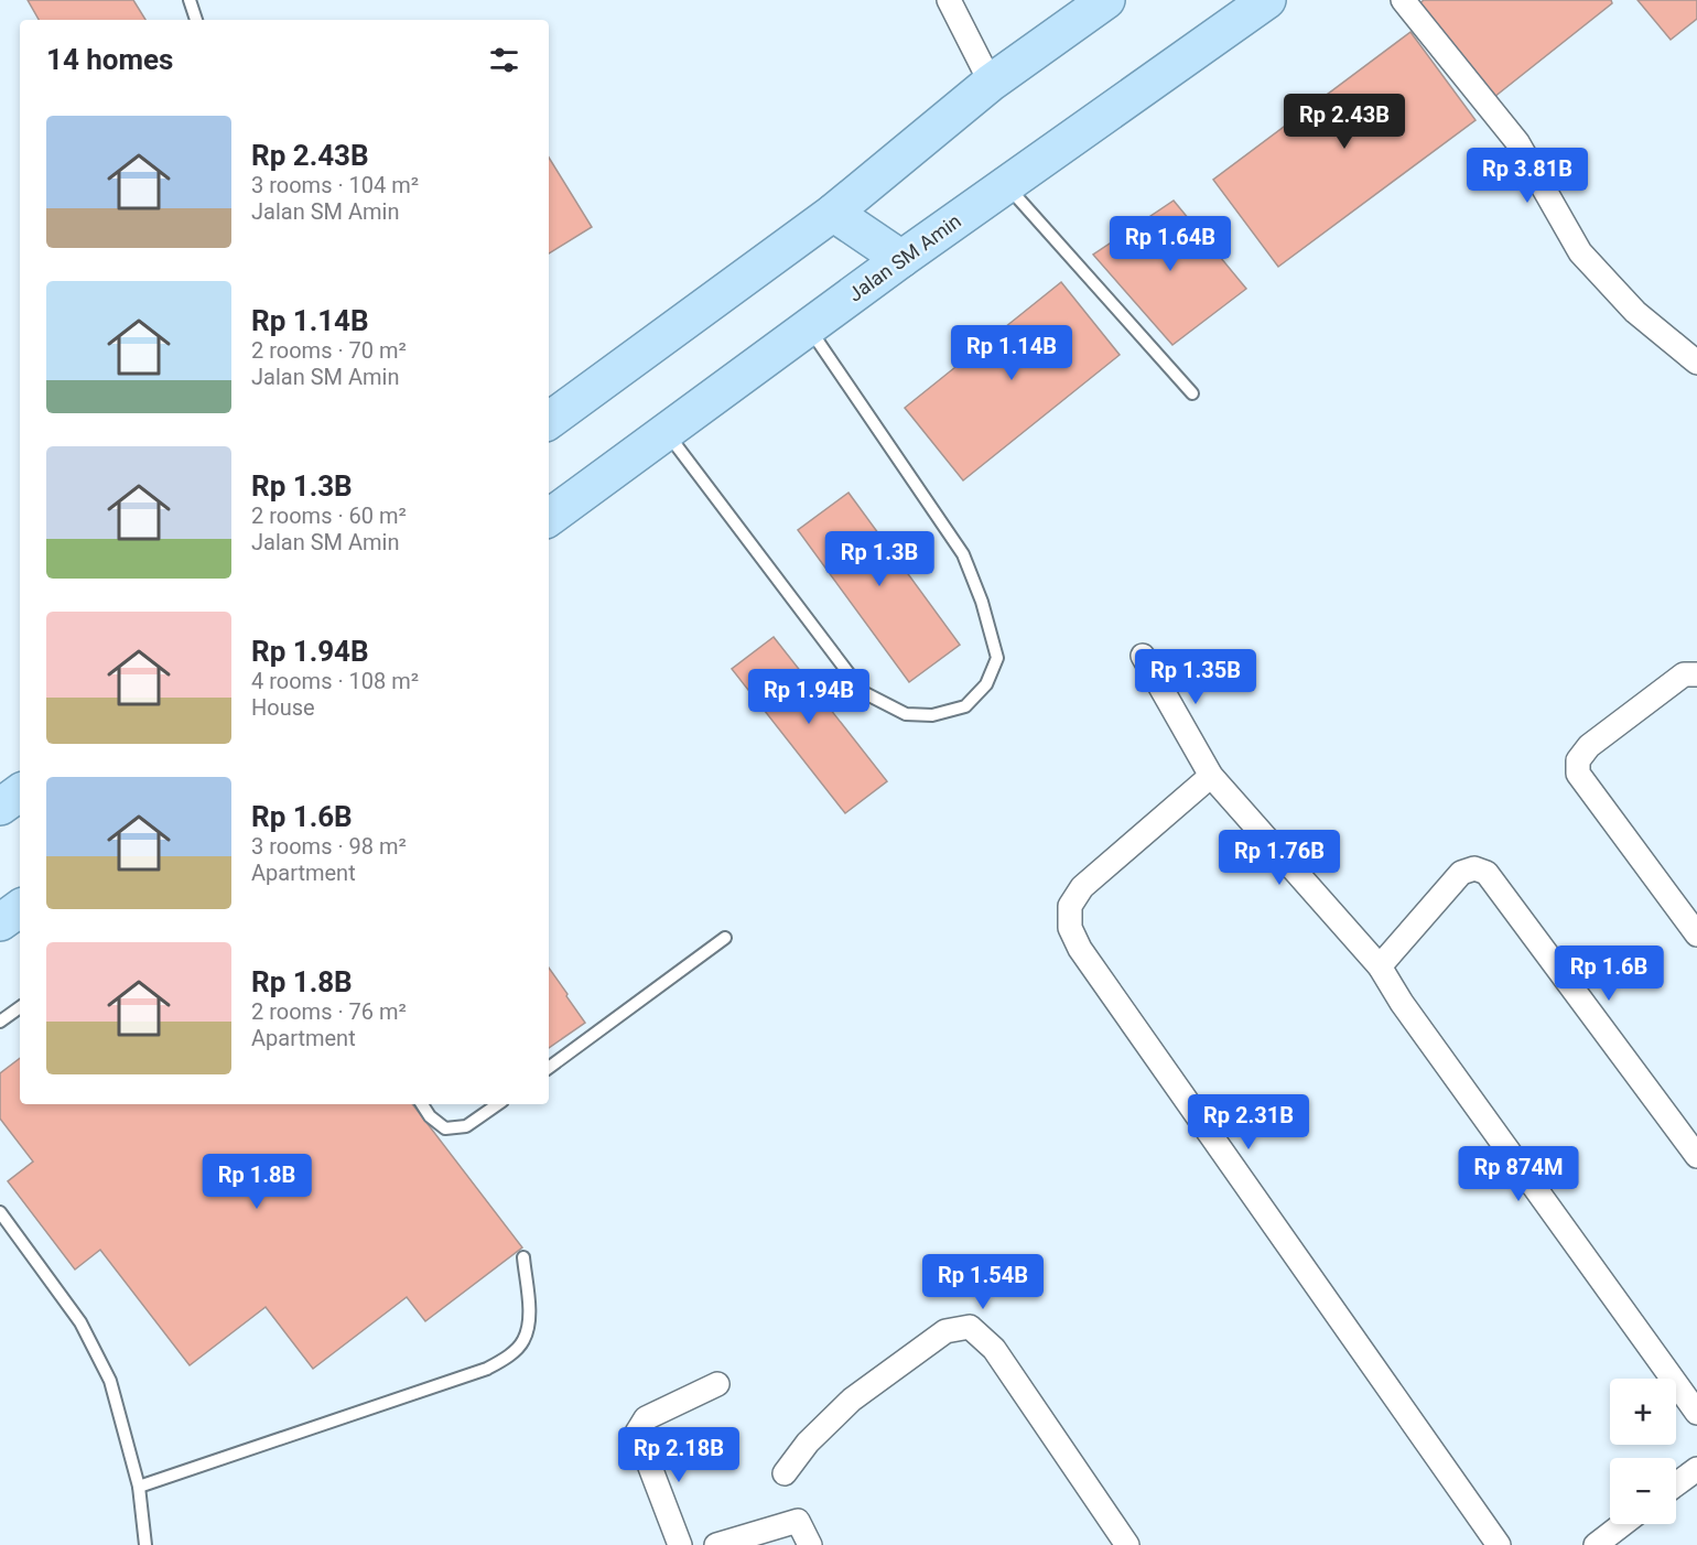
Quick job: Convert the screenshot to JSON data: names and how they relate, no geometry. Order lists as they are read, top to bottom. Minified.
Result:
{"streets":{"main road":["Jalan SM Amin"]},"page":{"heading":"14 homes","price":["Rp 2.43B","Rp 3.81B","Rp 1.64B","Rp 1.14B","Rp 1.3B","Rp 1.35B","Rp 1.94B","Rp 1.76B","Rp 1.6B","Rp 2.31B","Rp 874M","Rp 1.8B","Rp 1.54B","Rp 2.18B"],"list":[{"name":"Rp 2.43B","note":"3 rooms · 104 m² · Jalan SM Amin"},{"name":"Rp 1.14B","note":"2 rooms · 70 m² · Jalan SM Amin"},{"name":"Rp 1.3B","note":"2 rooms · 60 m² · Jalan SM Amin"},{"name":"Rp 1.94B","note":"4 rooms · 108 m² · House"},{"name":"Rp 1.6B","note":"3 rooms · 98 m² · Apartment"},{"name":"Rp 1.8B","note":"2 rooms · 76 m² · Apartment"}],"map_buttons":["+","−"]}}
